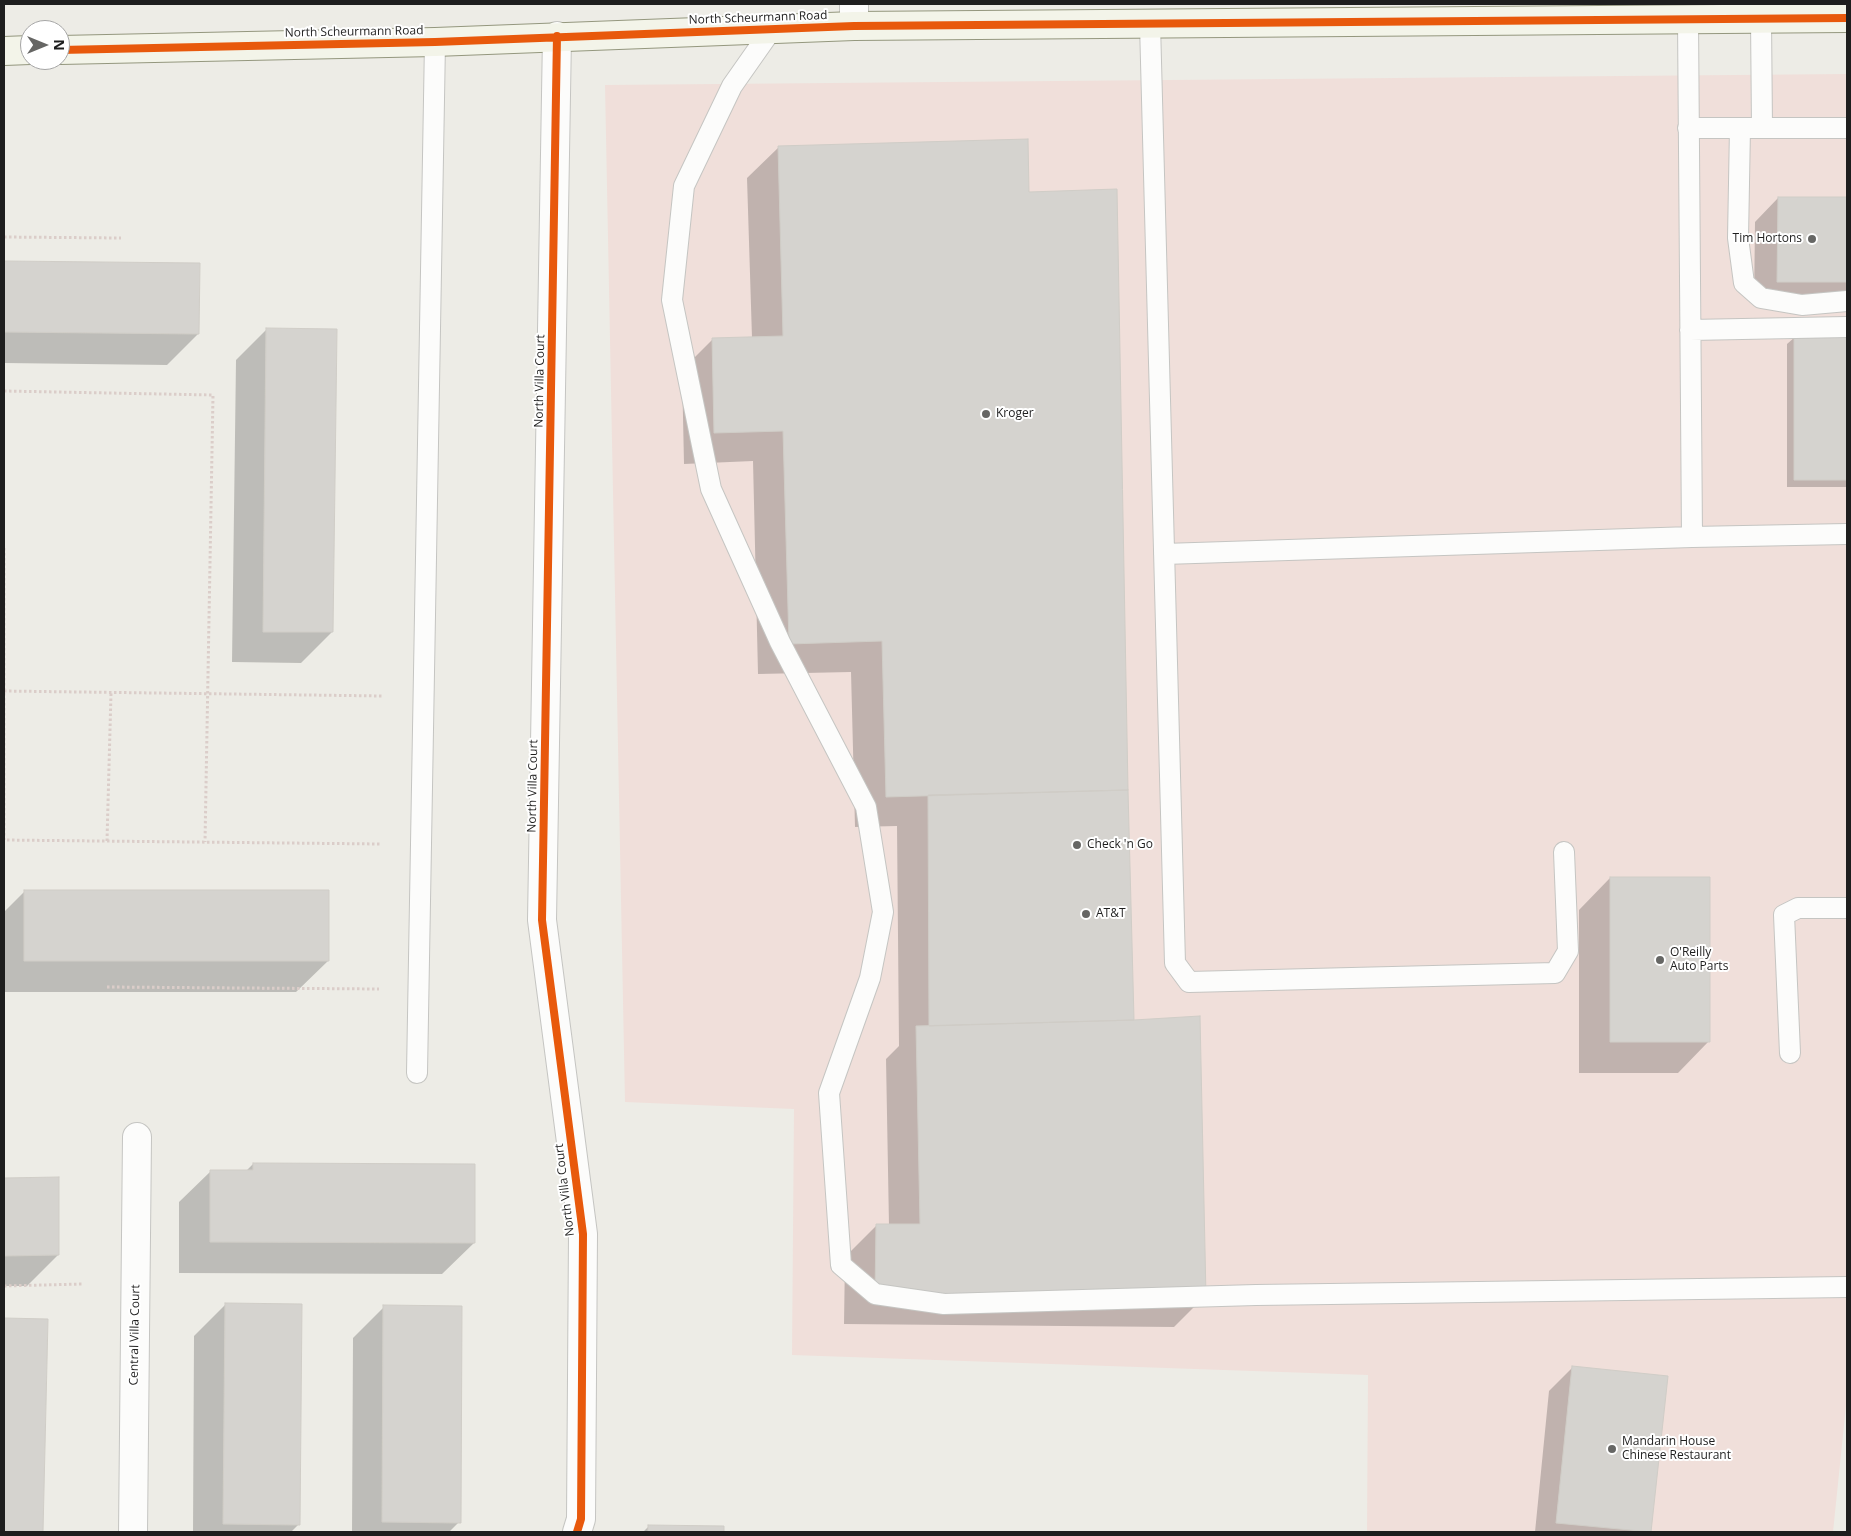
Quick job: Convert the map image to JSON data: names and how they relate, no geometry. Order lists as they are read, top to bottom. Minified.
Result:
{"streets":{"street":["North Scheurmann Road","North Villa Court","Central Villa Court"]},"crossings":[["North Scheurmann Road","North Villa Court"]],"places":["Tim Hortons","Kroger","Check 'n Go","AT&T","O'Reilly Auto Parts","Mandarin House Chinese Restaurant"],"north":"right"}
